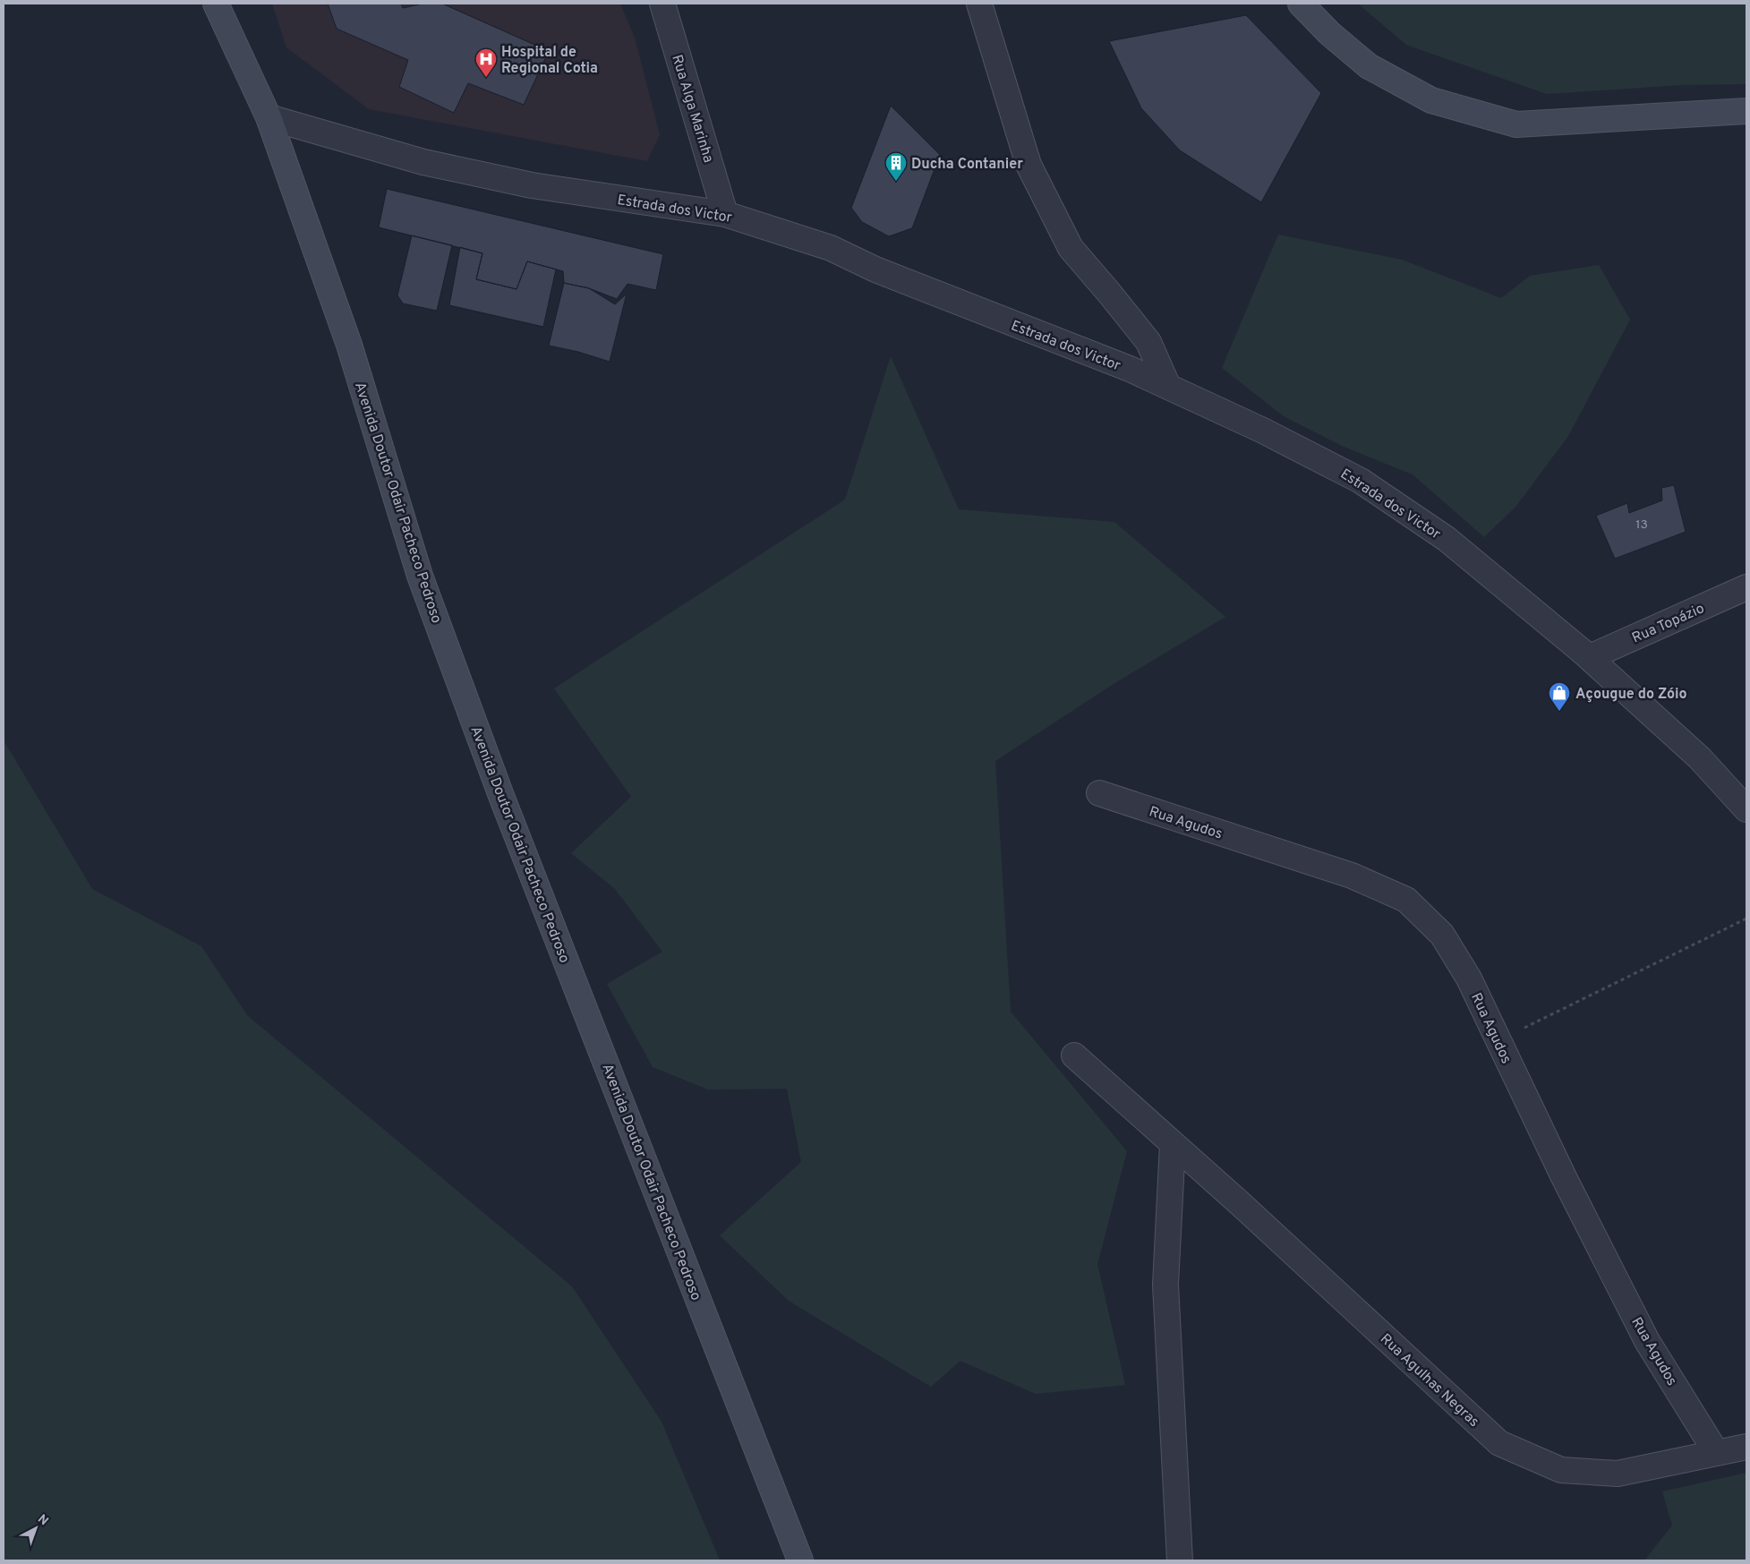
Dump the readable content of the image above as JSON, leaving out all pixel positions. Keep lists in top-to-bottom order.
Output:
{
  "streets": {
    "main road": ["Avenida Doutor Odair Pacheco Pedroso"],
    "street": [
      "Rua Alga Marinha",
      "Estrada dos Victor",
      "Rua Topázio",
      "Rua Agudos",
      "Rua Agulhas Negras"
    ]
  },
  "crossings": [
    ["Rua Alga Marinha", "Estrada dos Victor"],
    ["Estrada dos Victor", "Avenida Doutor Odair Pacheco Pedroso"],
    ["Estrada dos Victor", "Rua Topázio"],
    ["Rua Agudos", "Rua Agulhas Negras"]
  ],
  "places": {
    "hospital": ["Hospital de Regional Cotia"],
    "building": ["Ducha Contanier"],
    "shop": ["Açougue do Zóio"]
  },
  "house_numbers": ["13"],
  "north": "top right"
}
